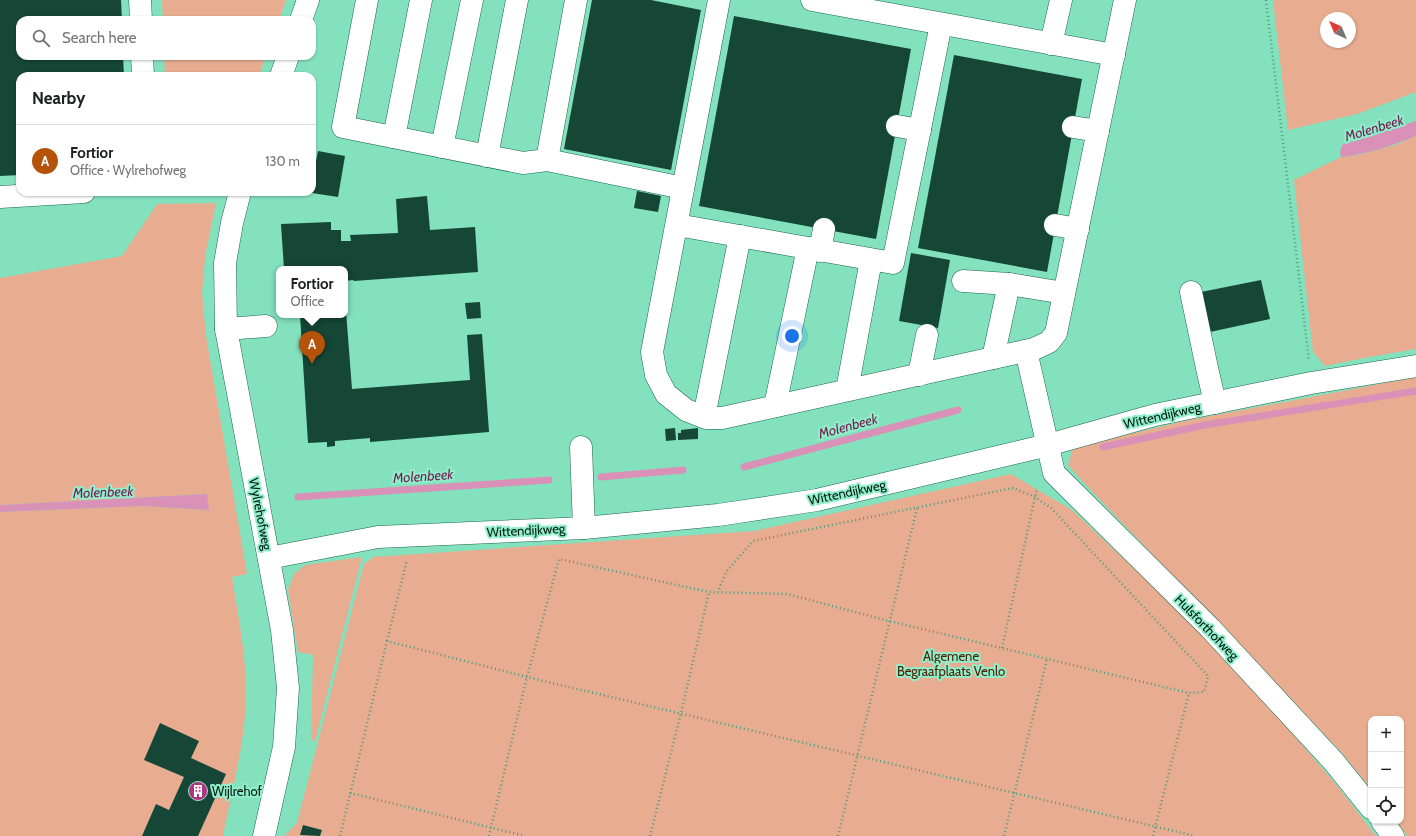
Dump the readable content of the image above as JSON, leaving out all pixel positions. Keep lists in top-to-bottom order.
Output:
{
  "streets": {
    "street": ["Wittendijkweg", "Wylrehofweg", "Hulsforthofweg"]
  },
  "crossings": [
    ["Wittendijkweg", "Wylrehofweg"]
  ],
  "water": ["Molenbeek"],
  "parks": ["Algemene Begraafplaats Venlo"],
  "places": {
    "building": ["Wijlrehof"]
  },
  "north": "top left",
  "page": {
    "search": "Search here",
    "heading": "Nearby",
    "list": [
      {
        "mark": "A",
        "name": "Fortior",
        "note": "Office · Wylrehofweg",
        "value": "130 m"
      }
    ],
    "popup": ["Fortior", "Office"],
    "pins": "A",
    "map_buttons": ["+", "−"]
  }
}
